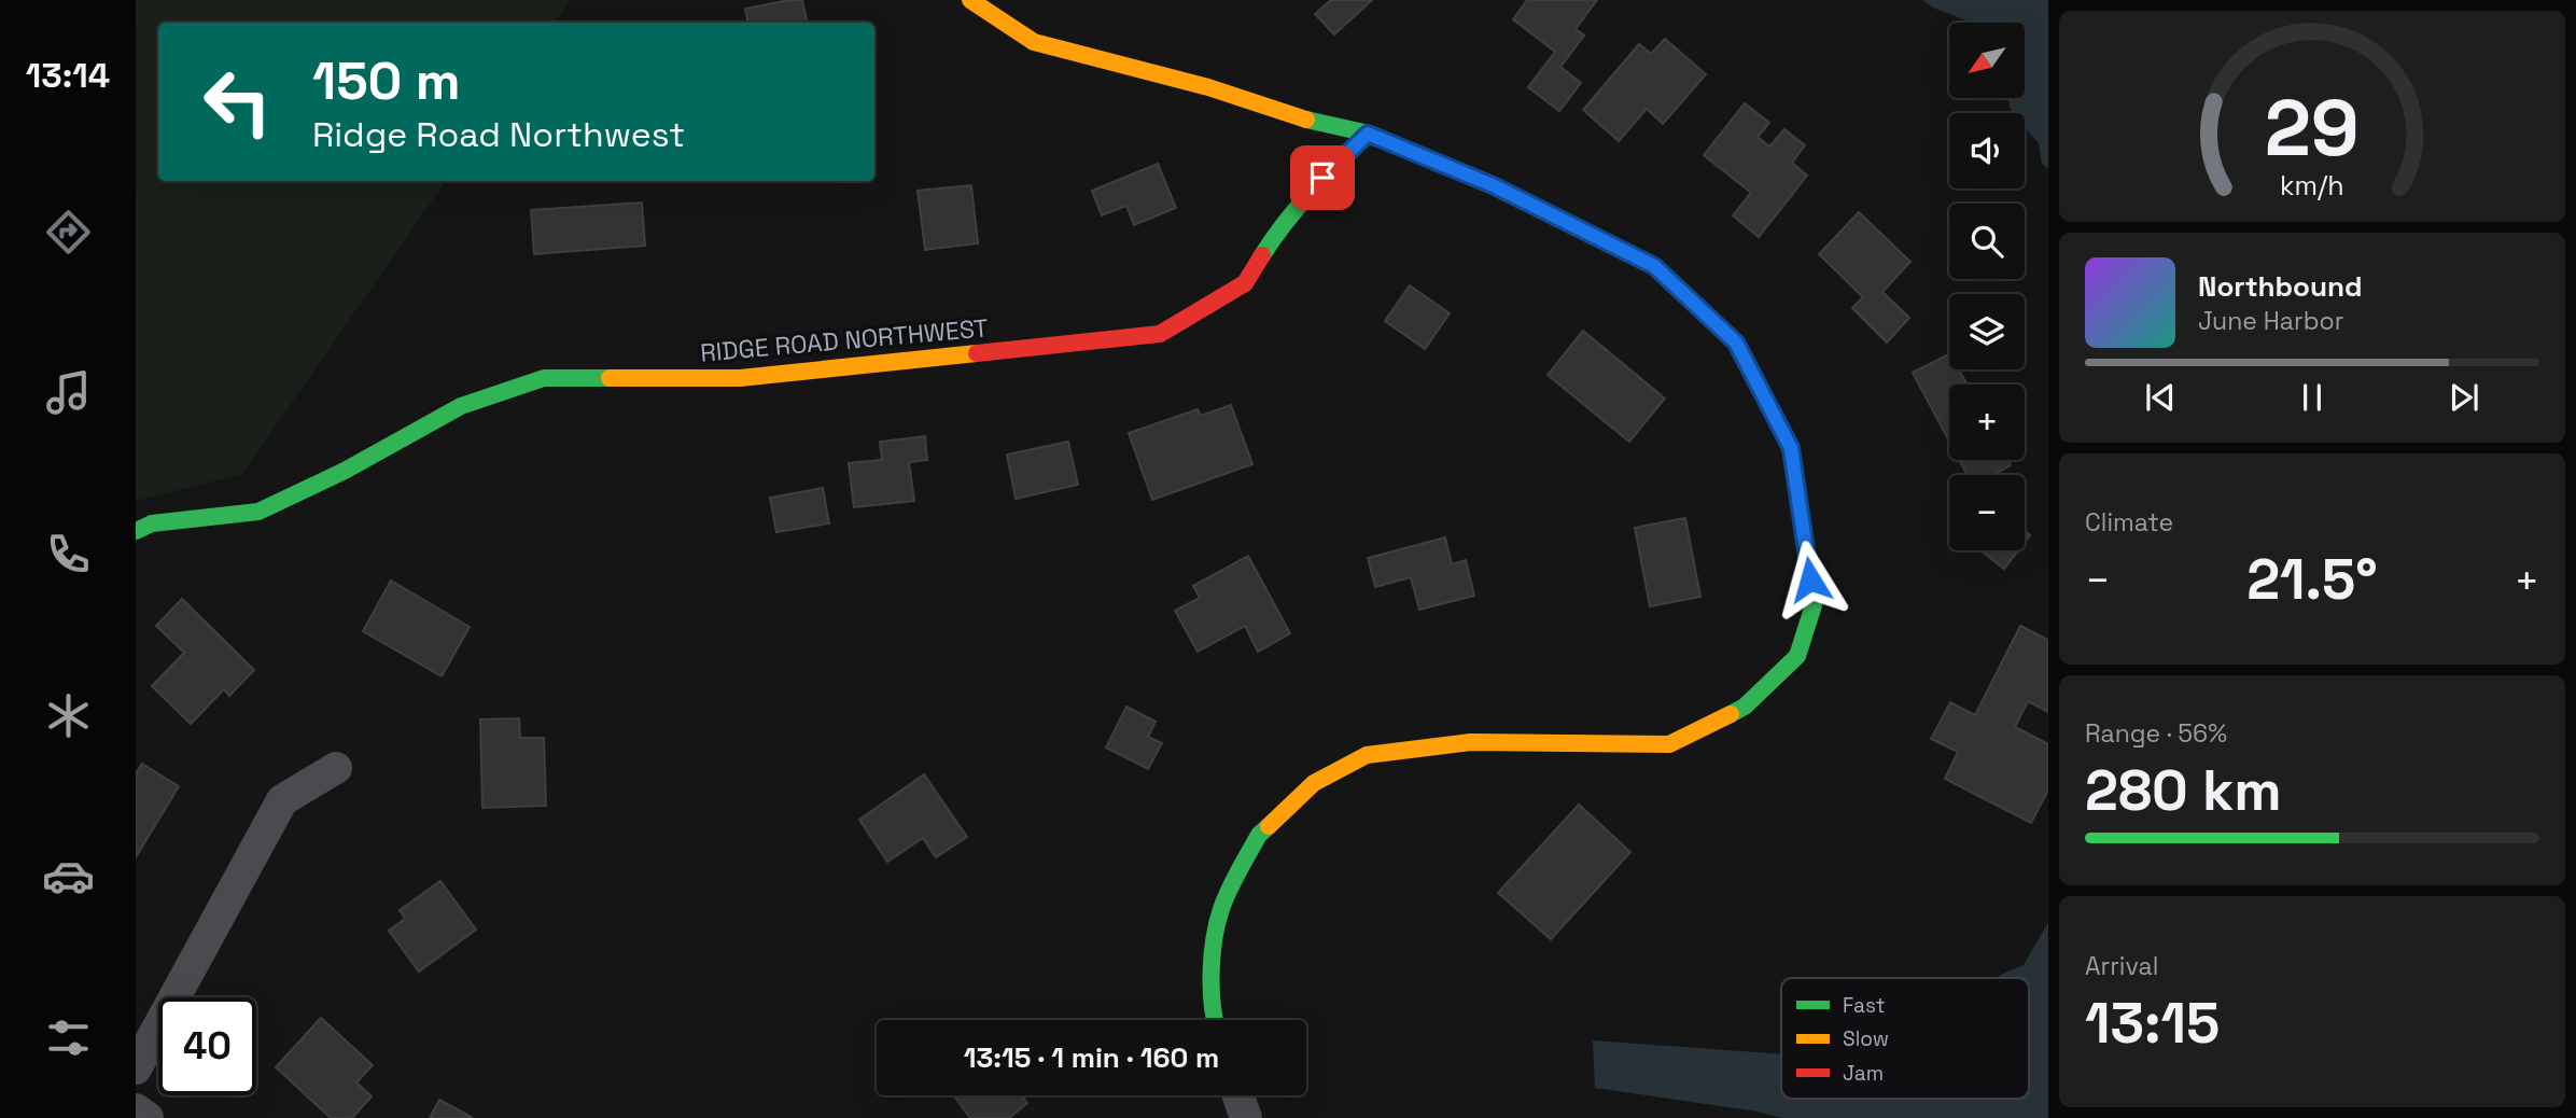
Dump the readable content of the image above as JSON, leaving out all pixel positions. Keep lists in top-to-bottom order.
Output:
{
  "streets": {
    "street": ["RIDGE ROAD NORTHWEST"]
  },
  "legend": ["Fast", "Slow", "Jam"],
  "north": "bottom left",
  "page": {
    "tabs": "13:14",
    "map_buttons": ["+", "−"],
    "turn": ["150 m", "Ridge Road Northwest"],
    "song": ["Northbound", "June Harbor"],
    "tile": [
      "Climate",
      ["Range · 56%", "280 km"],
      ["Arrival", "13:15"]
    ],
    "heat": ["−", "21.5°", "+"],
    "limit": "40",
    "trip": "13:15 · 1 min · 160 m",
    "gauge": ["29", "km/h"]
  }
}
